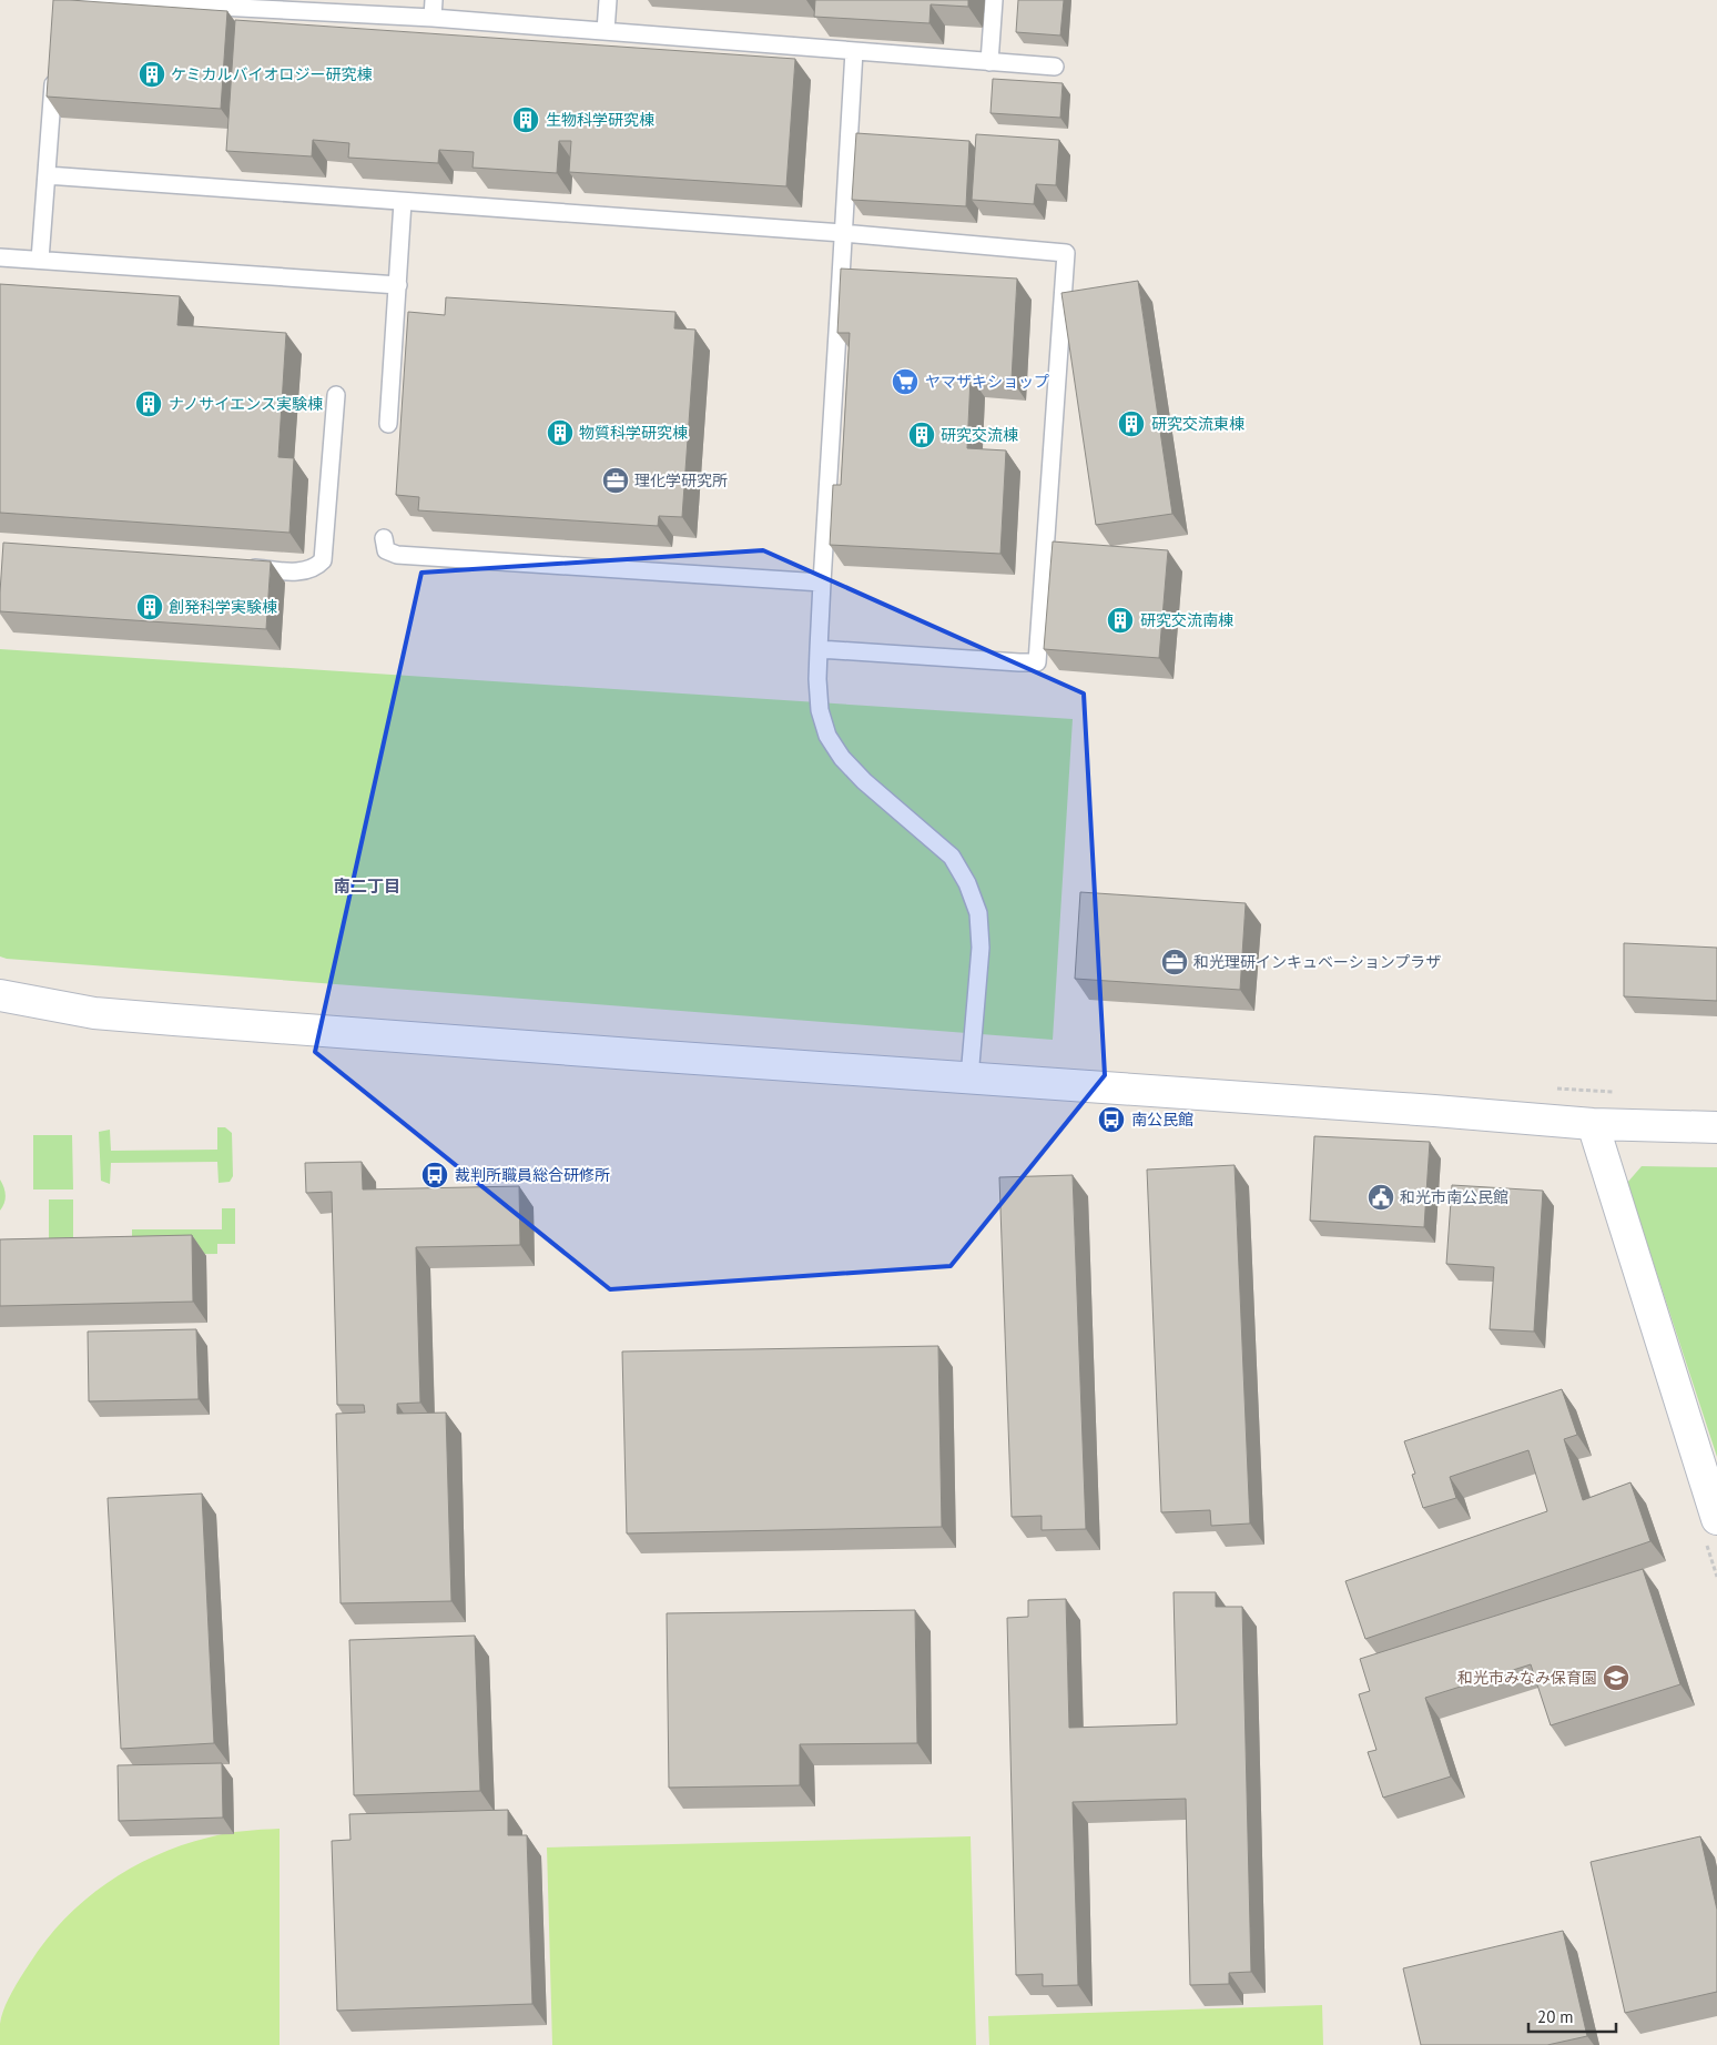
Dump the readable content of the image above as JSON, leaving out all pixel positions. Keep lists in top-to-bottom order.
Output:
{
  "districts": ["南二丁目"],
  "places": {
    "building": [
      "ケミカルバイオロジー研究棟",
      "生物科学研究棟",
      "ナノサイエンス実験棟",
      "研究交流東棟",
      "物質科学研究棟",
      "研究交流棟",
      "創発科学実験棟",
      "研究交流南棟"
    ],
    "supermarket": ["ヤマザキショップ"],
    "office": ["理化学研究所", "和光理研インキュベーションプラザ"],
    "bus stop": ["南公民館", "裁判所職員総合研修所"],
    "public building": ["和光市南公民館"],
    "school or university": ["和光市みなみ保育園"]
  },
  "scale_bar": "20 m"
}
